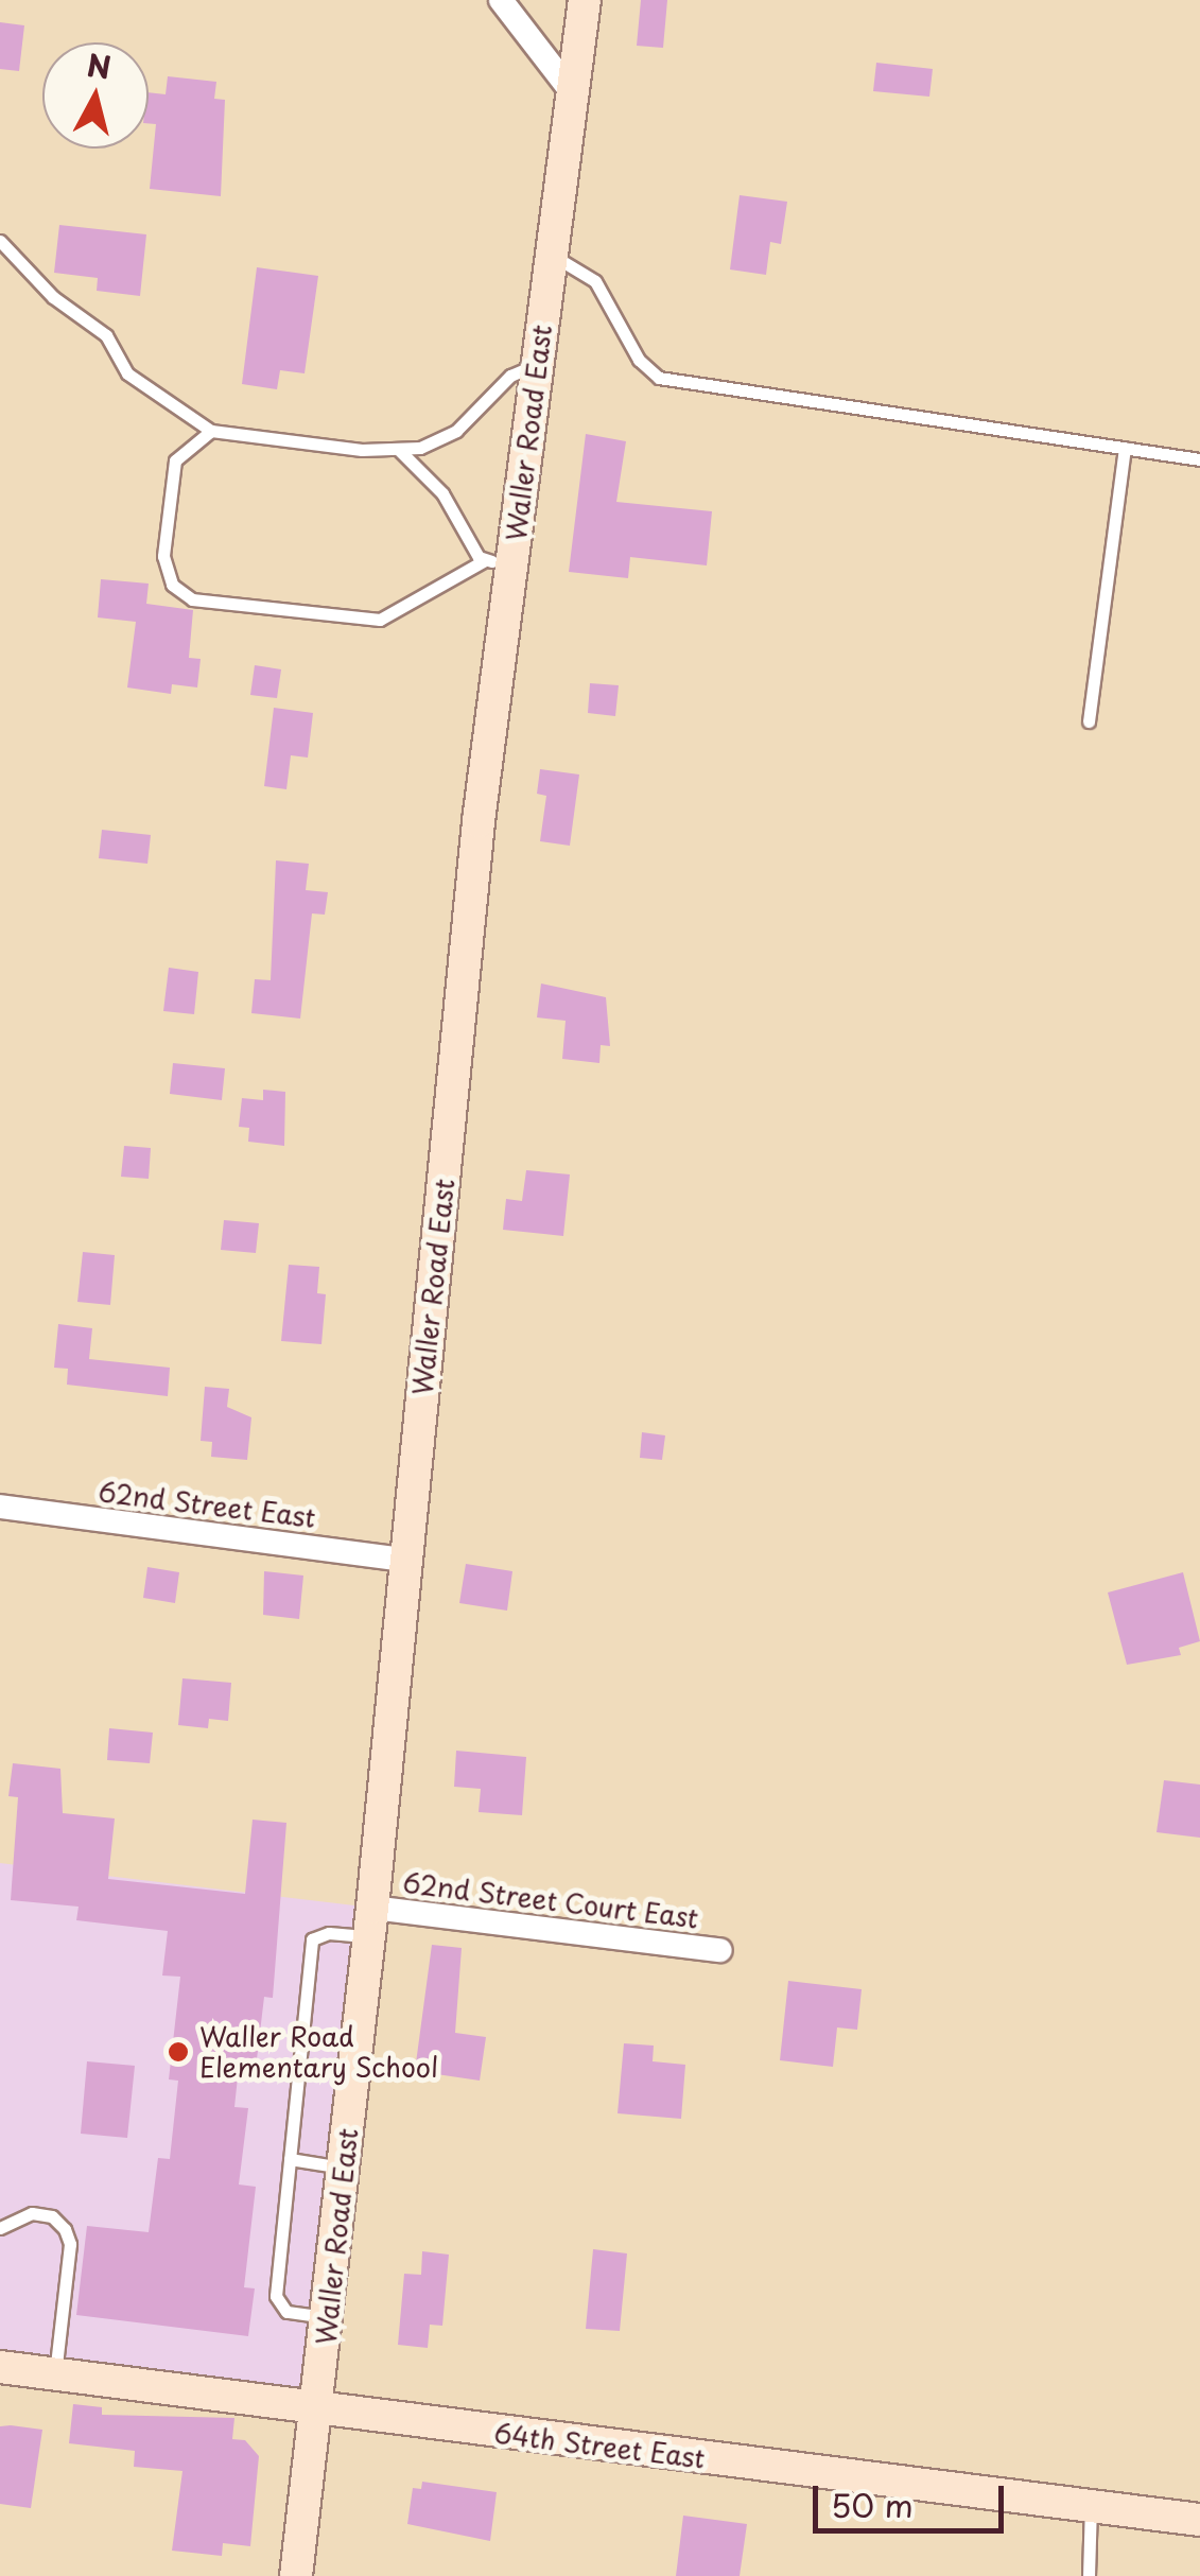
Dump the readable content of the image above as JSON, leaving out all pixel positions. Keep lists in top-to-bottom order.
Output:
{
  "streets": {
    "street": [
      "Waller Road East",
      "62nd Street East",
      "62nd Street Court East",
      "64th Street East"
    ]
  },
  "crossings": [
    ["Waller Road East", "62nd Street East"],
    ["Waller Road East", "62nd Street Court East"],
    ["Waller Road East", "64th Street East"]
  ],
  "places": ["Waller Road Elementary School"],
  "scale_bar": "50 m",
  "north": "top"
}
